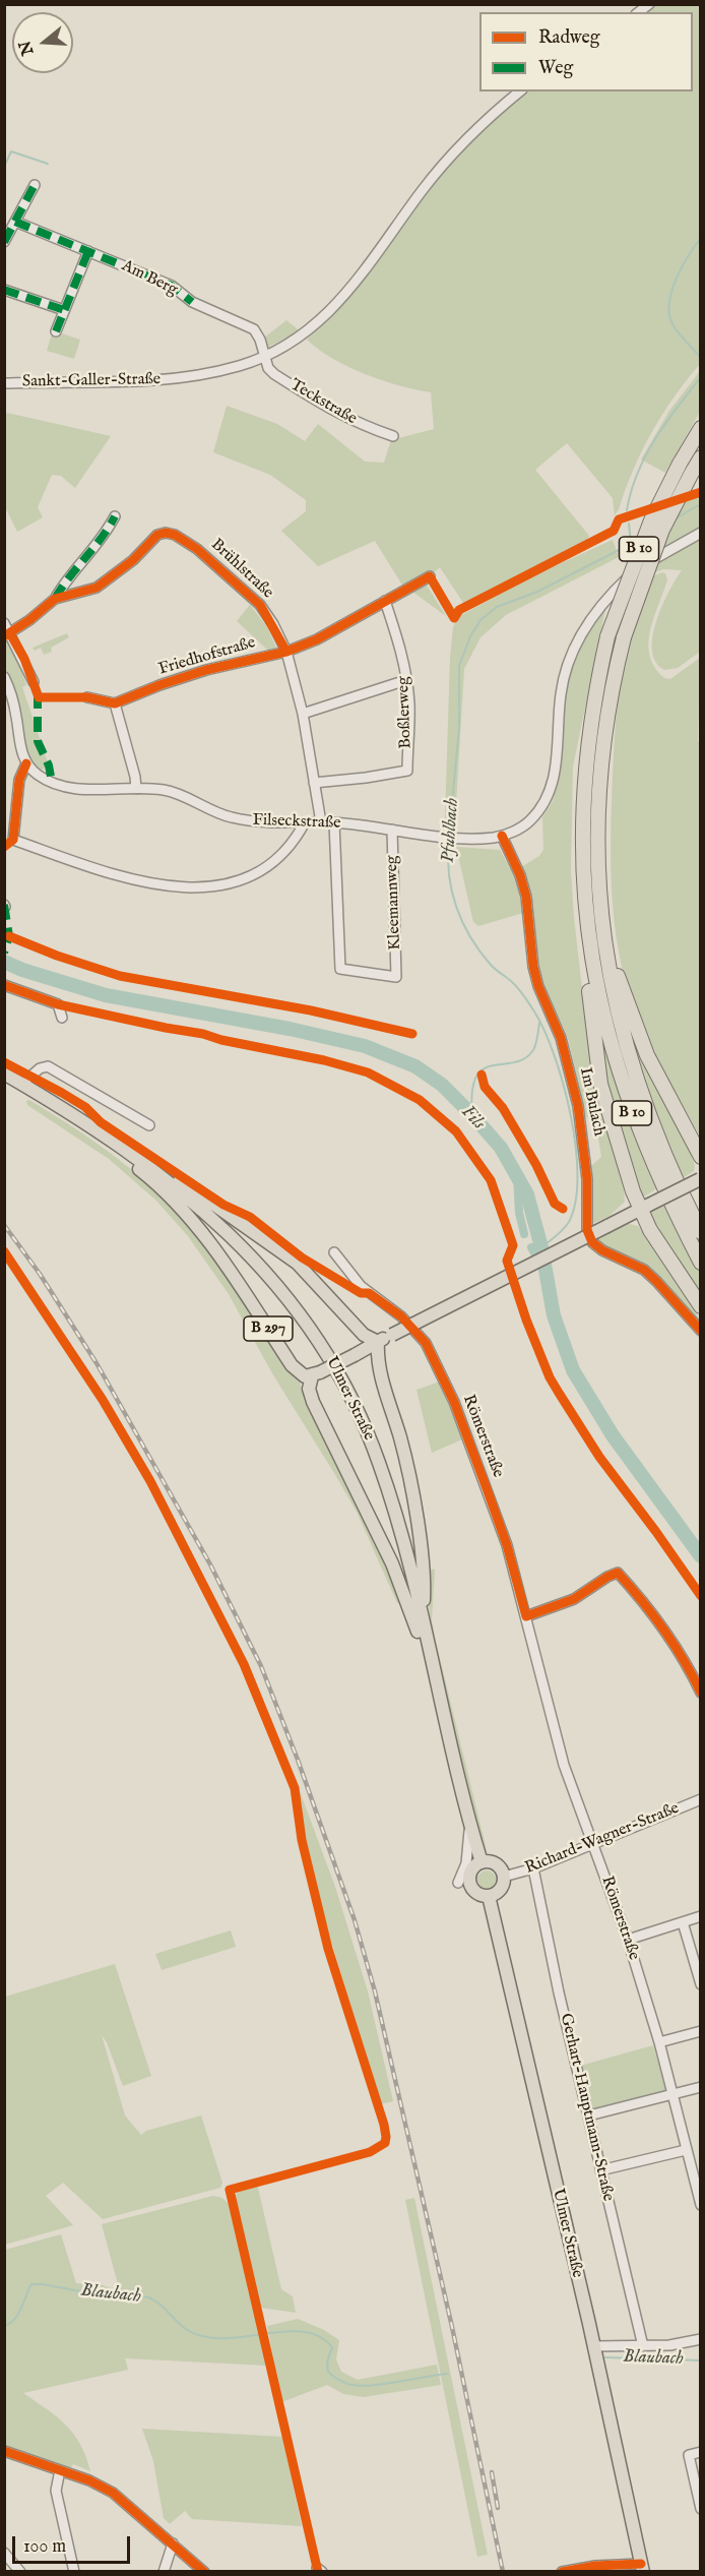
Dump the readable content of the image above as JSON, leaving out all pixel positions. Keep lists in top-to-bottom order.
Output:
{
  "streets": {
    "highway": ["B 10"],
    "main road": ["B 297", "Ulmer Straße"],
    "street": [
      "Am Berg",
      "Sankt-Galler-Straße",
      "Teckstraße",
      "Brühlstraße",
      "Friedhofstraße",
      "Boßlerweg",
      "Filseckstraße",
      "Kleemannweg",
      "Im Bulach",
      "Römerstraße",
      "Richard-Wagner-Straße",
      "Gerhart-Hauptmann-Straße"
    ]
  },
  "crossings": [
    ["Am Berg", "Sankt-Galler-Straße"],
    ["Am Berg", "Teckstraße"],
    ["Sankt-Galler-Straße", "Teckstraße"],
    ["Brühlstraße", "Friedhofstraße"],
    ["Brühlstraße", "Boßlerweg"],
    ["Brühlstraße", "Filseckstraße"],
    ["Friedhofstraße", "Boßlerweg"],
    ["Filseckstraße", "Kleemannweg"],
    ["Filseckstraße", "Im Bulach"],
    ["B 297", "Ulmer Straße"],
    ["Ulmer Straße", "Richard-Wagner-Straße"],
    ["Römerstraße", "Richard-Wagner-Straße"],
    ["Richard-Wagner-Straße", "Gerhart-Hauptmann-Straße"]
  ],
  "water": ["Pfuhlbach", "Fils", "Blaubach"],
  "legend": ["Radweg", "Weg"],
  "scale_bar": "100 m",
  "north": "left"
}
